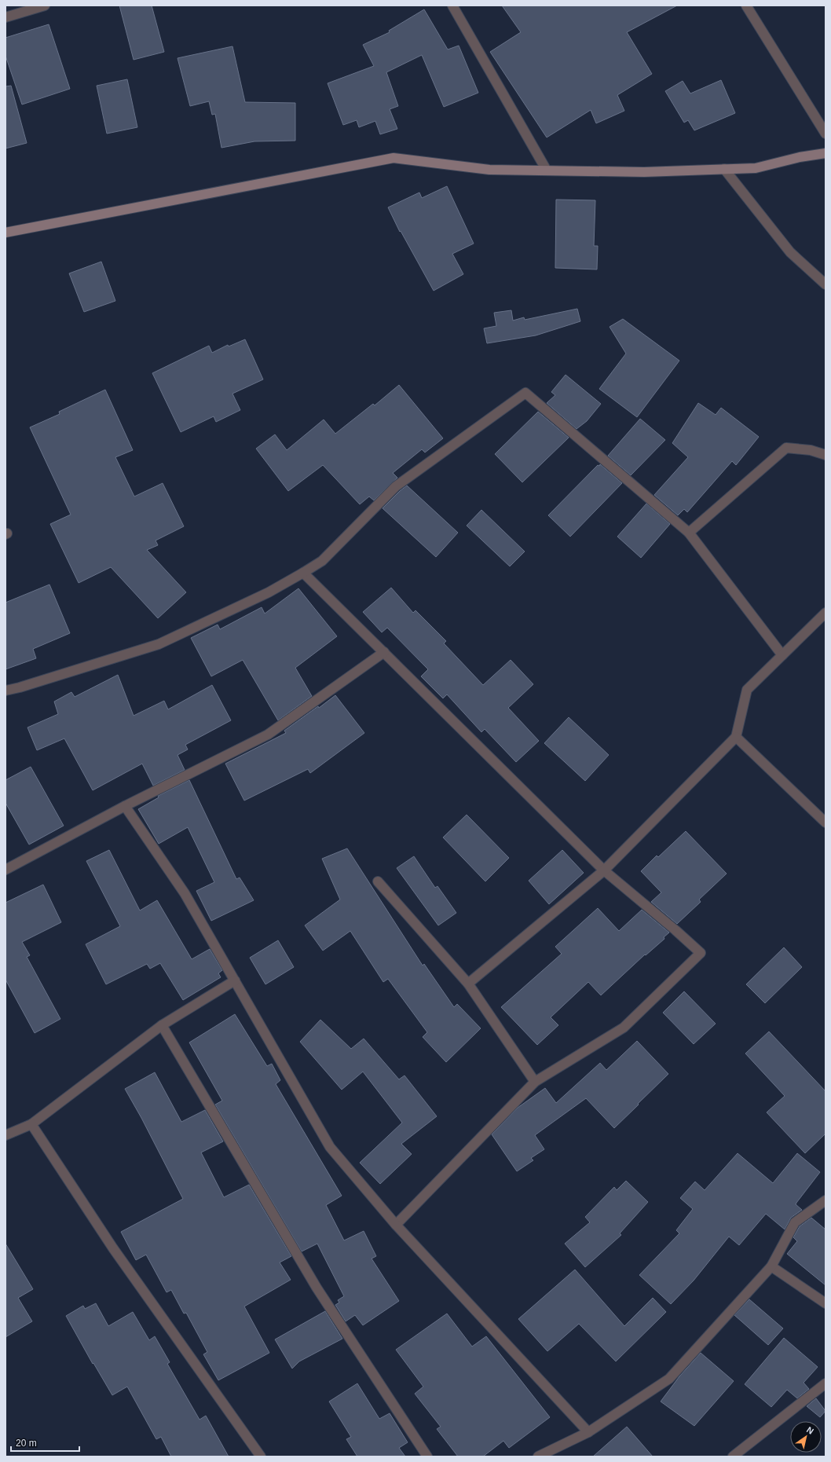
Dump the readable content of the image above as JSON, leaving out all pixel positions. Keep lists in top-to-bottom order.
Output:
{
  "scale_bar": "20 m",
  "north": "top right"
}
